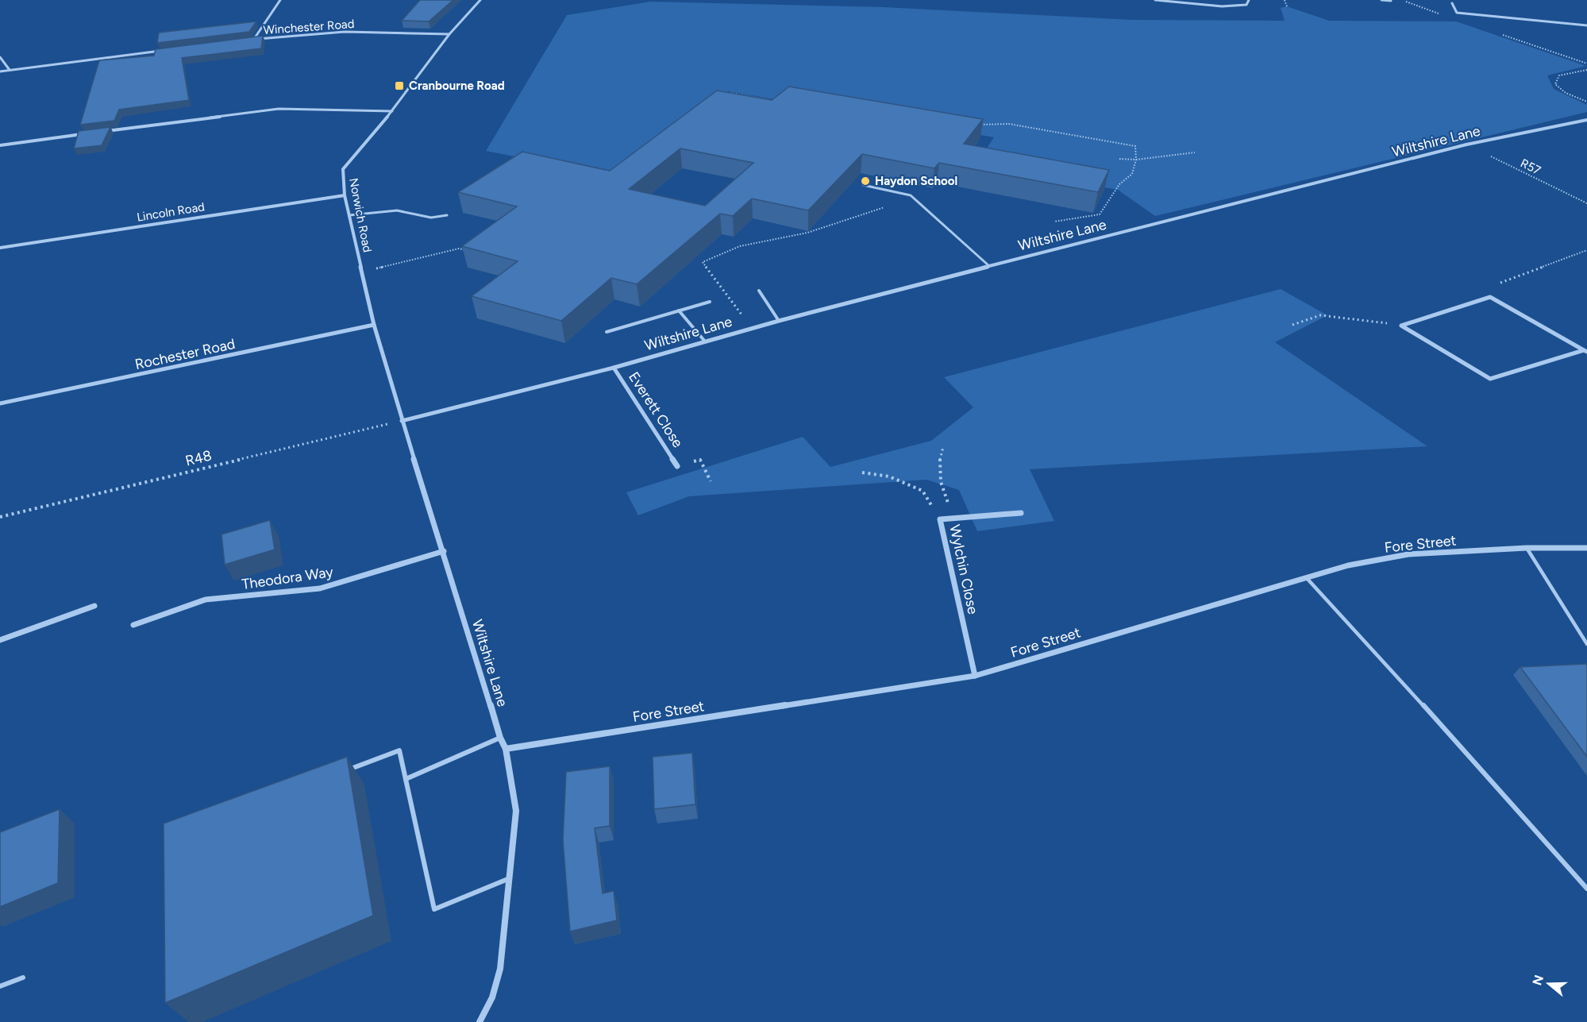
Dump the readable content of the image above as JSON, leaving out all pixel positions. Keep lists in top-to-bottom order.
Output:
{
  "streets": {
    "street": [
      "Winchester Road",
      "Wiltshire Lane",
      "Lincoln Road",
      "Norwich Road",
      "Rochester Road",
      "Everett Close",
      "Fore Street",
      "Wylchin Close",
      "Theodora Way"
    ],
    "path": ["R57", "R48"]
  },
  "crossings": [
    ["Winchester Road", "Norwich Road"],
    ["Wiltshire Lane", "R57"],
    ["Wiltshire Lane", "Norwich Road"],
    ["Wiltshire Lane", "Everett Close"],
    ["Wiltshire Lane", "R48"],
    ["Wiltshire Lane", "Fore Street"],
    ["Wiltshire Lane", "Theodora Way"],
    ["Lincoln Road", "Norwich Road"],
    ["Norwich Road", "Rochester Road"],
    ["Norwich Road", "R48"],
    ["Fore Street", "Wylchin Close"]
  ],
  "places": {
    "transit": ["Cranbourne Road"],
    "other": ["Haydon School"]
  },
  "north": "left"
}
